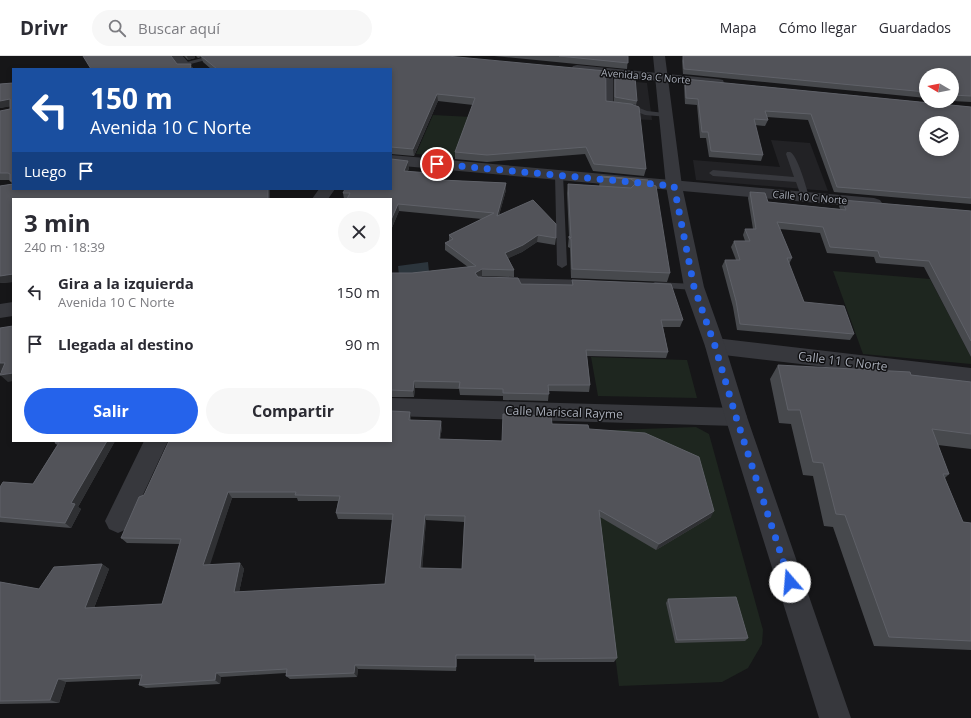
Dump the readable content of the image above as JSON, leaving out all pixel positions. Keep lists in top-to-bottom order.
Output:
{
  "streets": {
    "street": [
      "Avenida 9a C Norte",
      "Calle 10 C Norte",
      "Calle 11 C Norte",
      "Calle Mariscal Rayme"
    ]
  },
  "north": "left",
  "page": {
    "header": "Drivr",
    "search": "Buscar aquí",
    "nav": ["Mapa", "Cómo llegar", "Guardados"],
    "turn": ["150 m", "Avenida 10 C Norte"],
    "then": "Luego",
    "heading": ["3 min", "240 m · 18:39"],
    "list": [
      {
        "name": "Gira a la izquierda",
        "note": "Avenida 10 C Norte",
        "value": "150 m"
      },
      {
        "name": "Llegada al destino",
        "value": "90 m"
      }
    ],
    "buttons": ["Salir", "Compartir"]
  }
}
